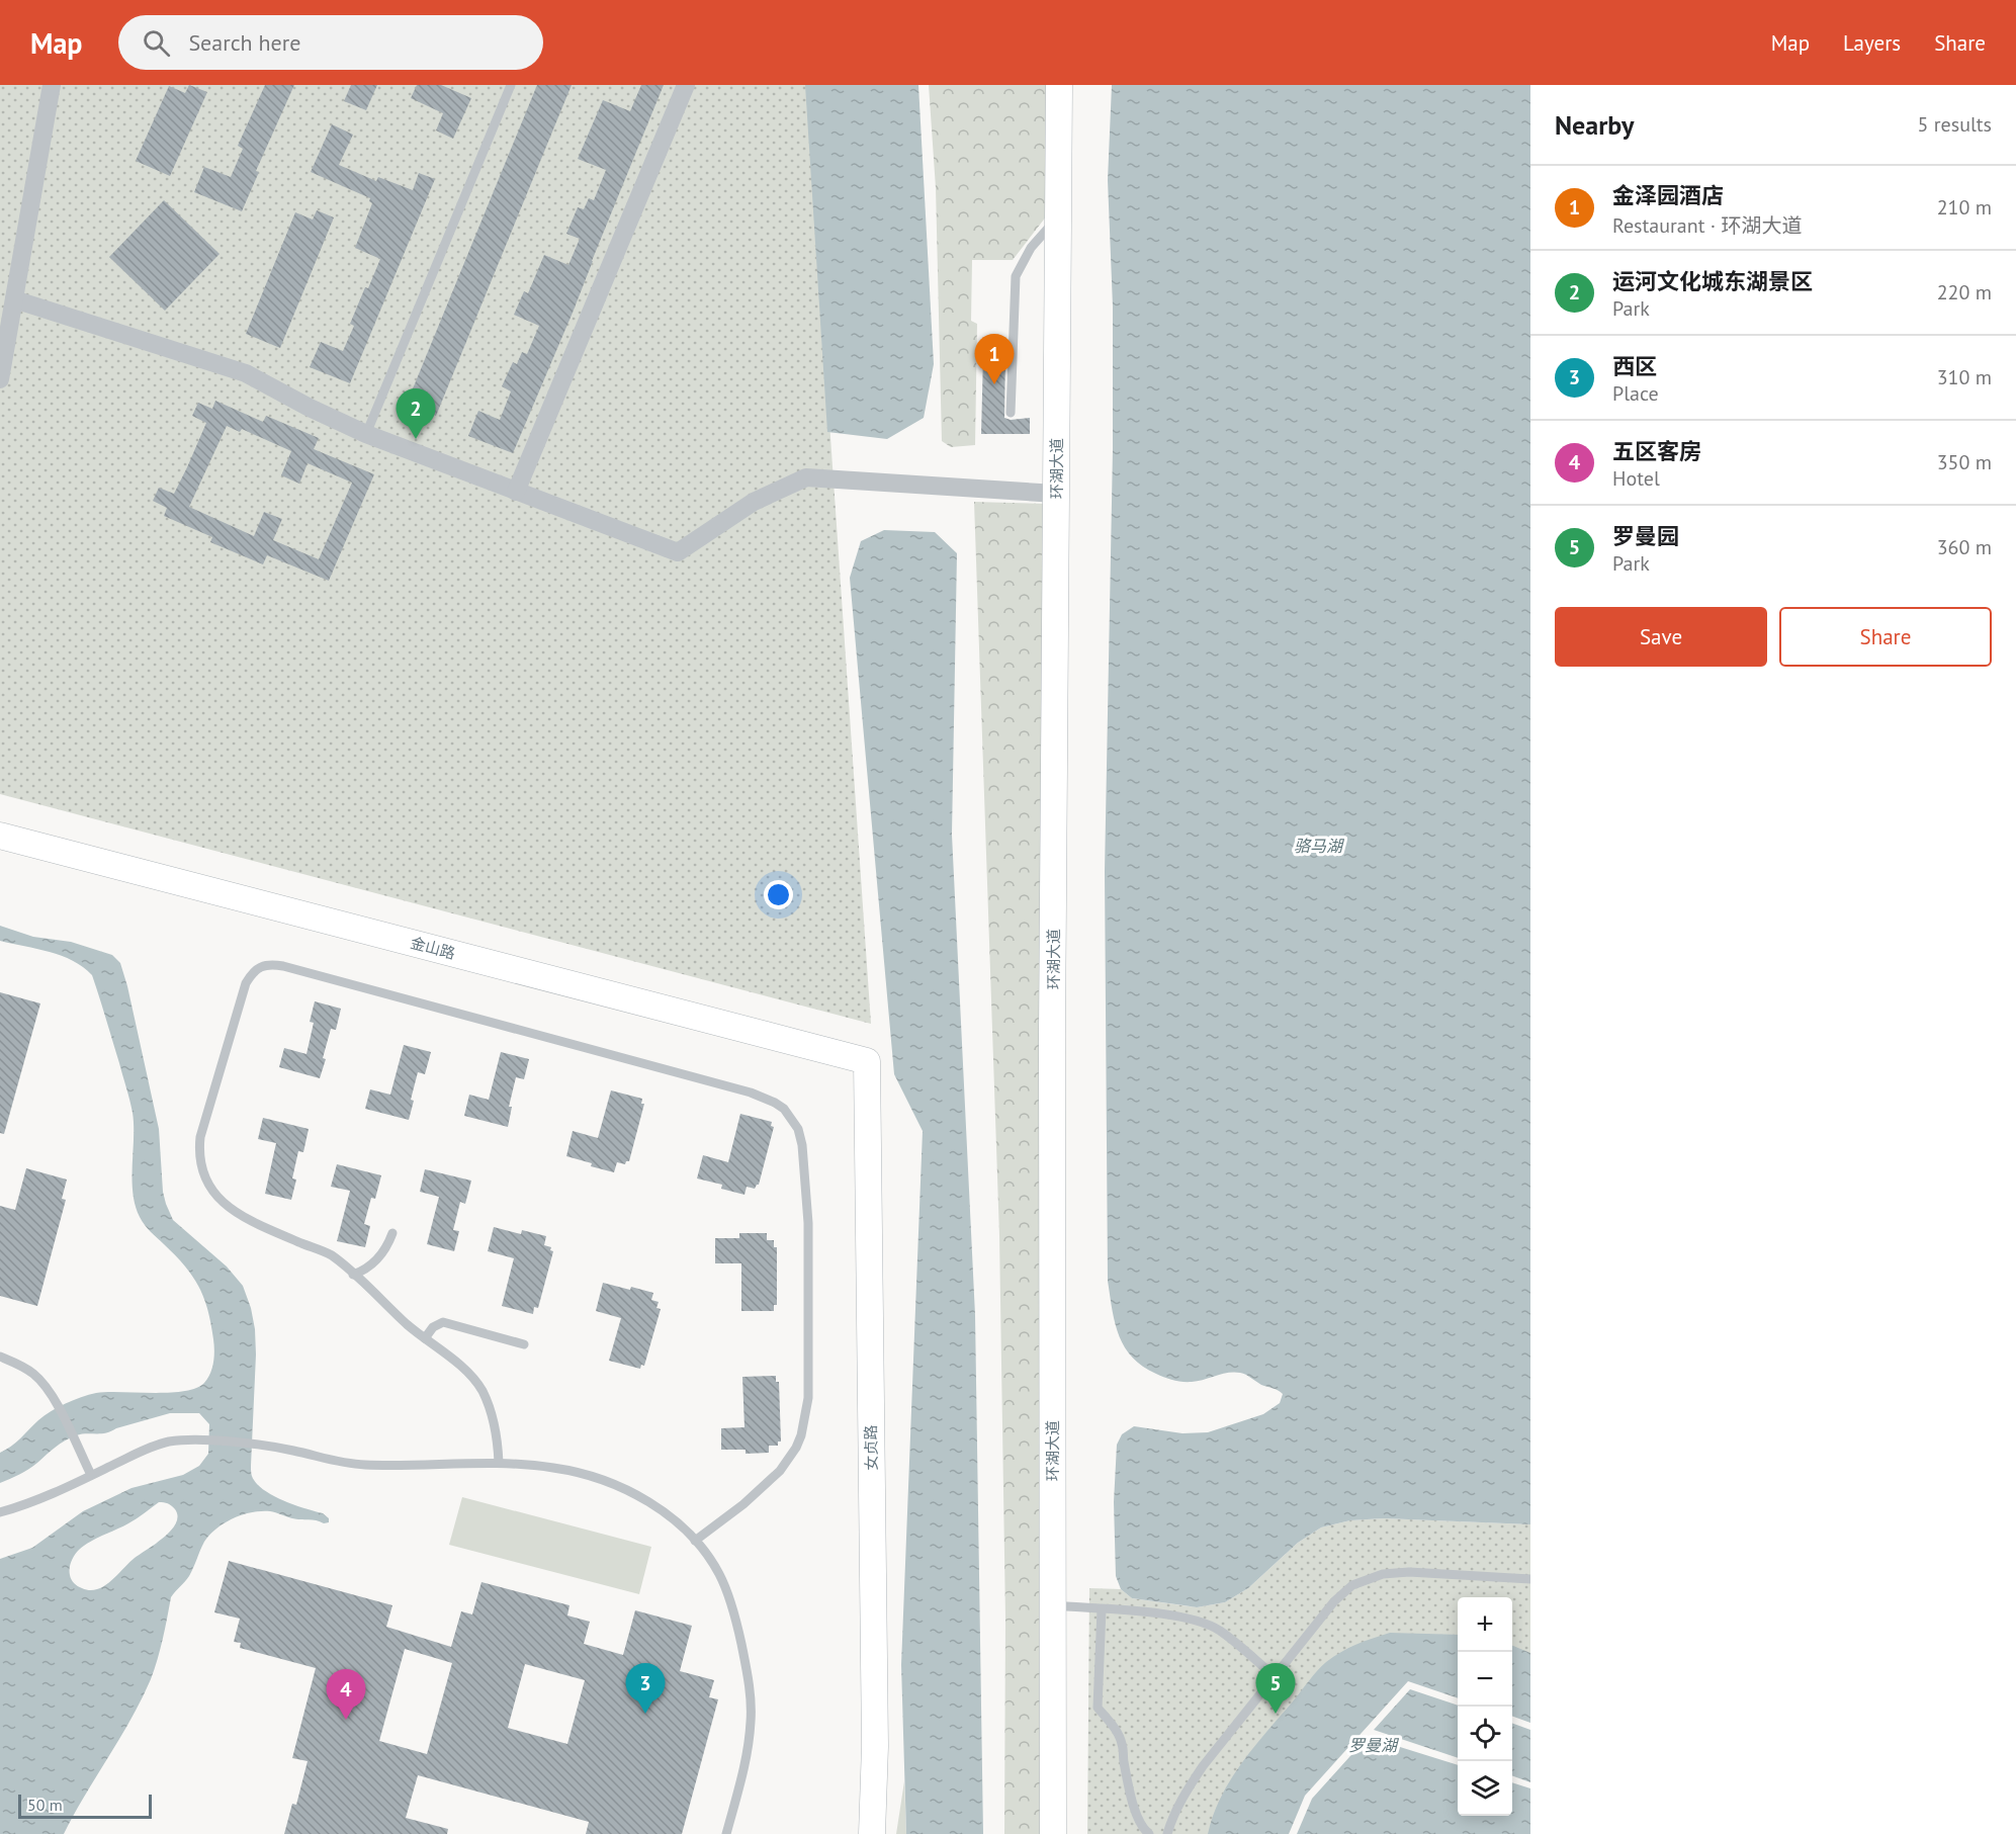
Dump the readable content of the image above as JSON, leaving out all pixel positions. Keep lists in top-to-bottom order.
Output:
{
  "streets": {
    "main road": ["环湖大道", "金山路", "女贞路"]
  },
  "crossings": [
    ["金山路", "女贞路"]
  ],
  "water": ["骆马湖", "罗曼湖"],
  "scale_bar": "50 m",
  "page": {
    "header": "Map",
    "search": "Search here",
    "nav": ["Map", "Layers", "Share"],
    "heading": ["Nearby", "5 results"],
    "list": [
      {
        "mark": "1",
        "name": "金泽园酒店",
        "note": "Restaurant · 环湖大道",
        "value": "210 m"
      },
      {
        "mark": "2",
        "name": "运河文化城东湖景区",
        "note": "Park",
        "value": "220 m"
      },
      {
        "mark": "3",
        "name": "西区",
        "note": "Place",
        "value": "310 m"
      },
      {
        "mark": "4",
        "name": "五区客房",
        "note": "Hotel",
        "value": "350 m"
      },
      {
        "mark": "5",
        "name": "罗曼园",
        "note": "Park",
        "value": "360 m"
      }
    ],
    "pins": [
      "1",
      "2",
      "3",
      "5",
      "4"
    ],
    "buttons": ["Save", "Share"],
    "map_buttons": ["+", "−"],
    "scale": "50 m"
  }
}
